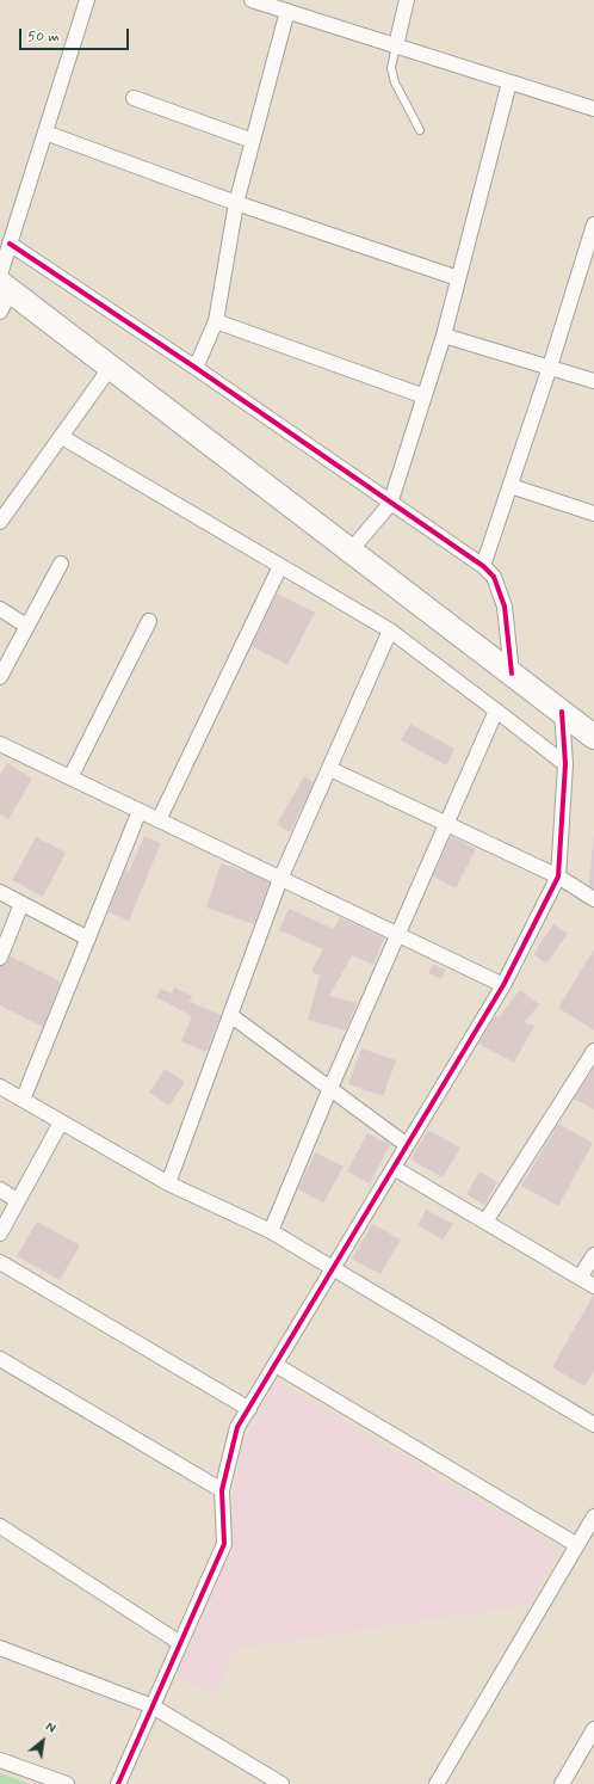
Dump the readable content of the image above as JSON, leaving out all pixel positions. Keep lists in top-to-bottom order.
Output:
{
  "scale_bar": "50 m",
  "north": "top right"
}
